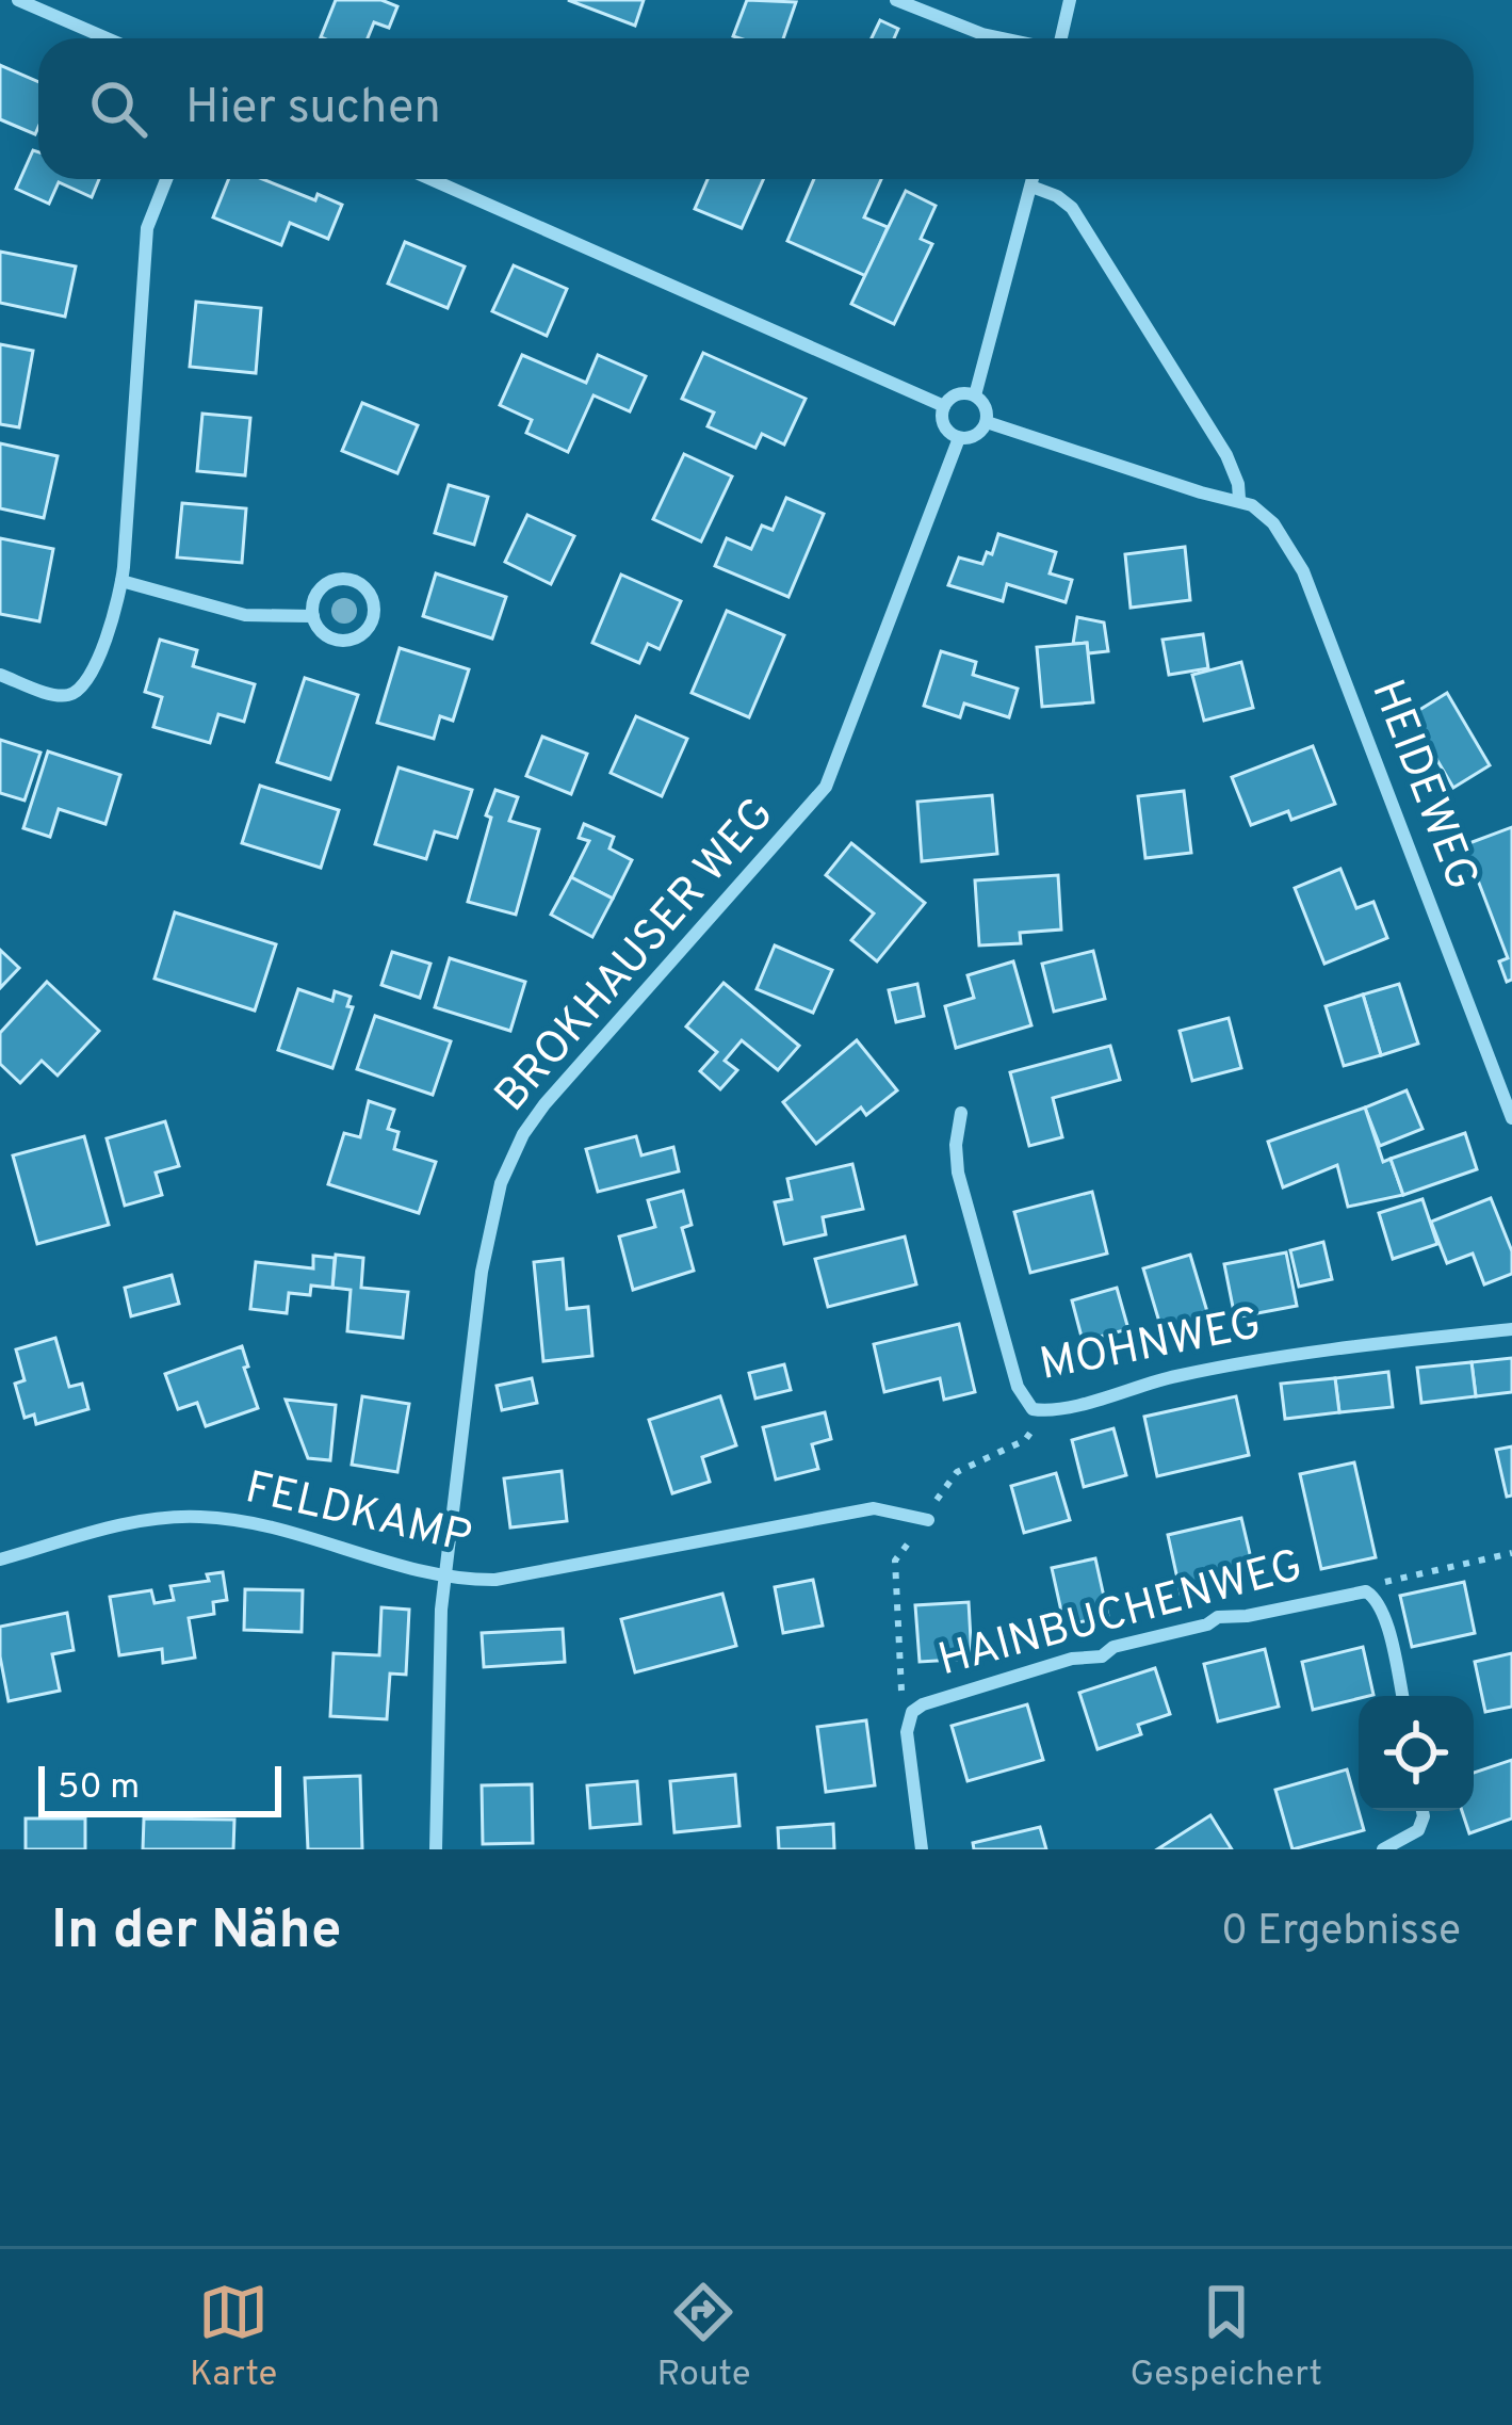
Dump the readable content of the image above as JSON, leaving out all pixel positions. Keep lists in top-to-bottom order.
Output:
{
  "streets": {
    "street": [
      "HEIDEWEG",
      "BROKHAUSER WEG",
      "MOHNWEG",
      "FELDKAMP",
      "HAINBUCHENWEG"
    ]
  },
  "crossings": [
    ["BROKHAUSER WEG", "FELDKAMP"]
  ],
  "scale_bar": "50 m",
  "page": {
    "search": "Hier suchen",
    "scale": "50 m",
    "heading": ["In der Nähe", "0 Ergebnisse"],
    "nav": ["Karte", "Route", "Gespeichert"]
  }
}
